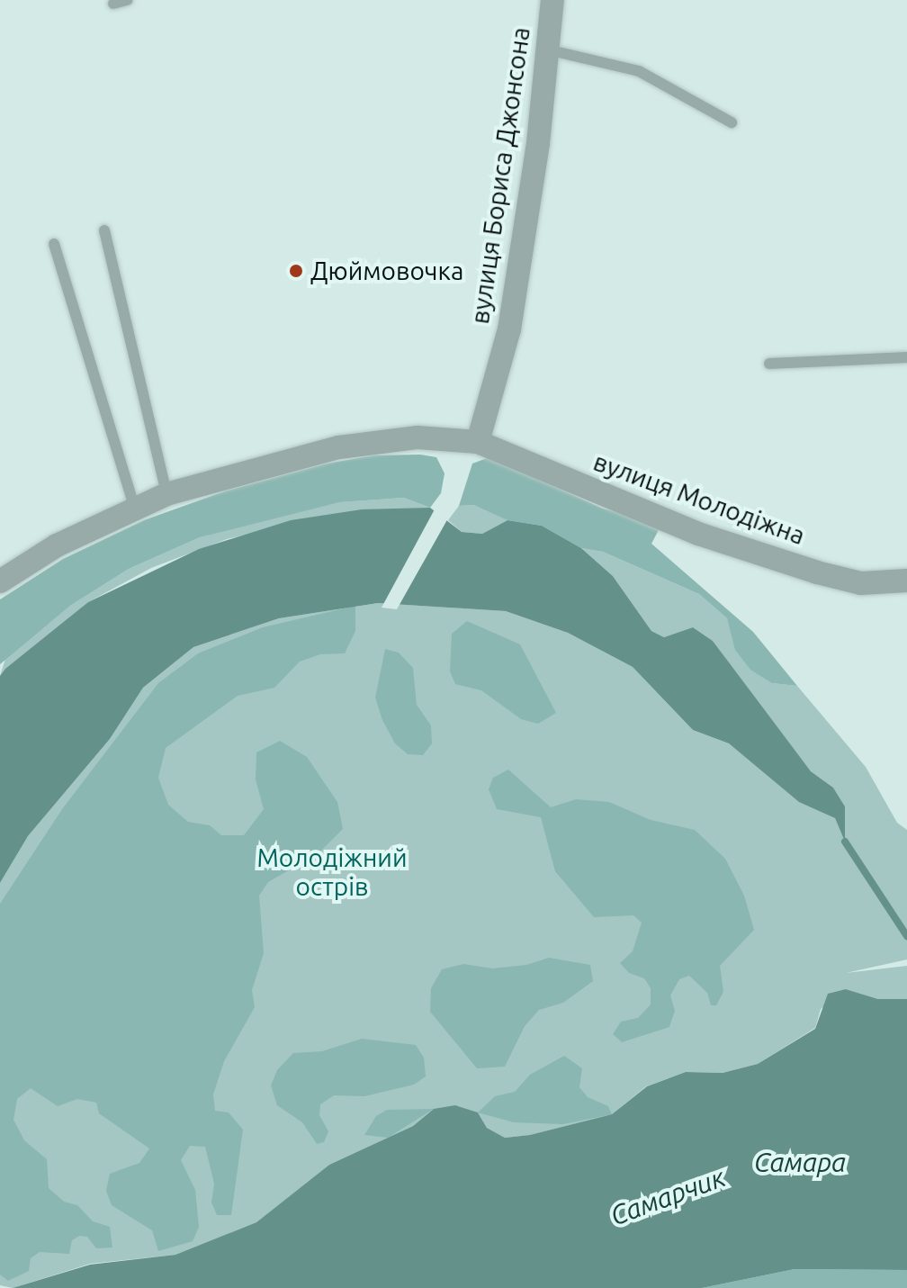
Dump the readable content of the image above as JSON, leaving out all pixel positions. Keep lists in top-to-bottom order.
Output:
{
  "streets": {
    "street": ["вулиця Бориса Джонсона", "вулиця Молодіжна"]
  },
  "crossings": [
    ["вулиця Бориса Джонсона", "вулиця Молодіжна"]
  ],
  "water": ["Самара", "Самарчик"],
  "parks": ["Молодіжний острів"],
  "places": ["Дюймовочка"]
}
